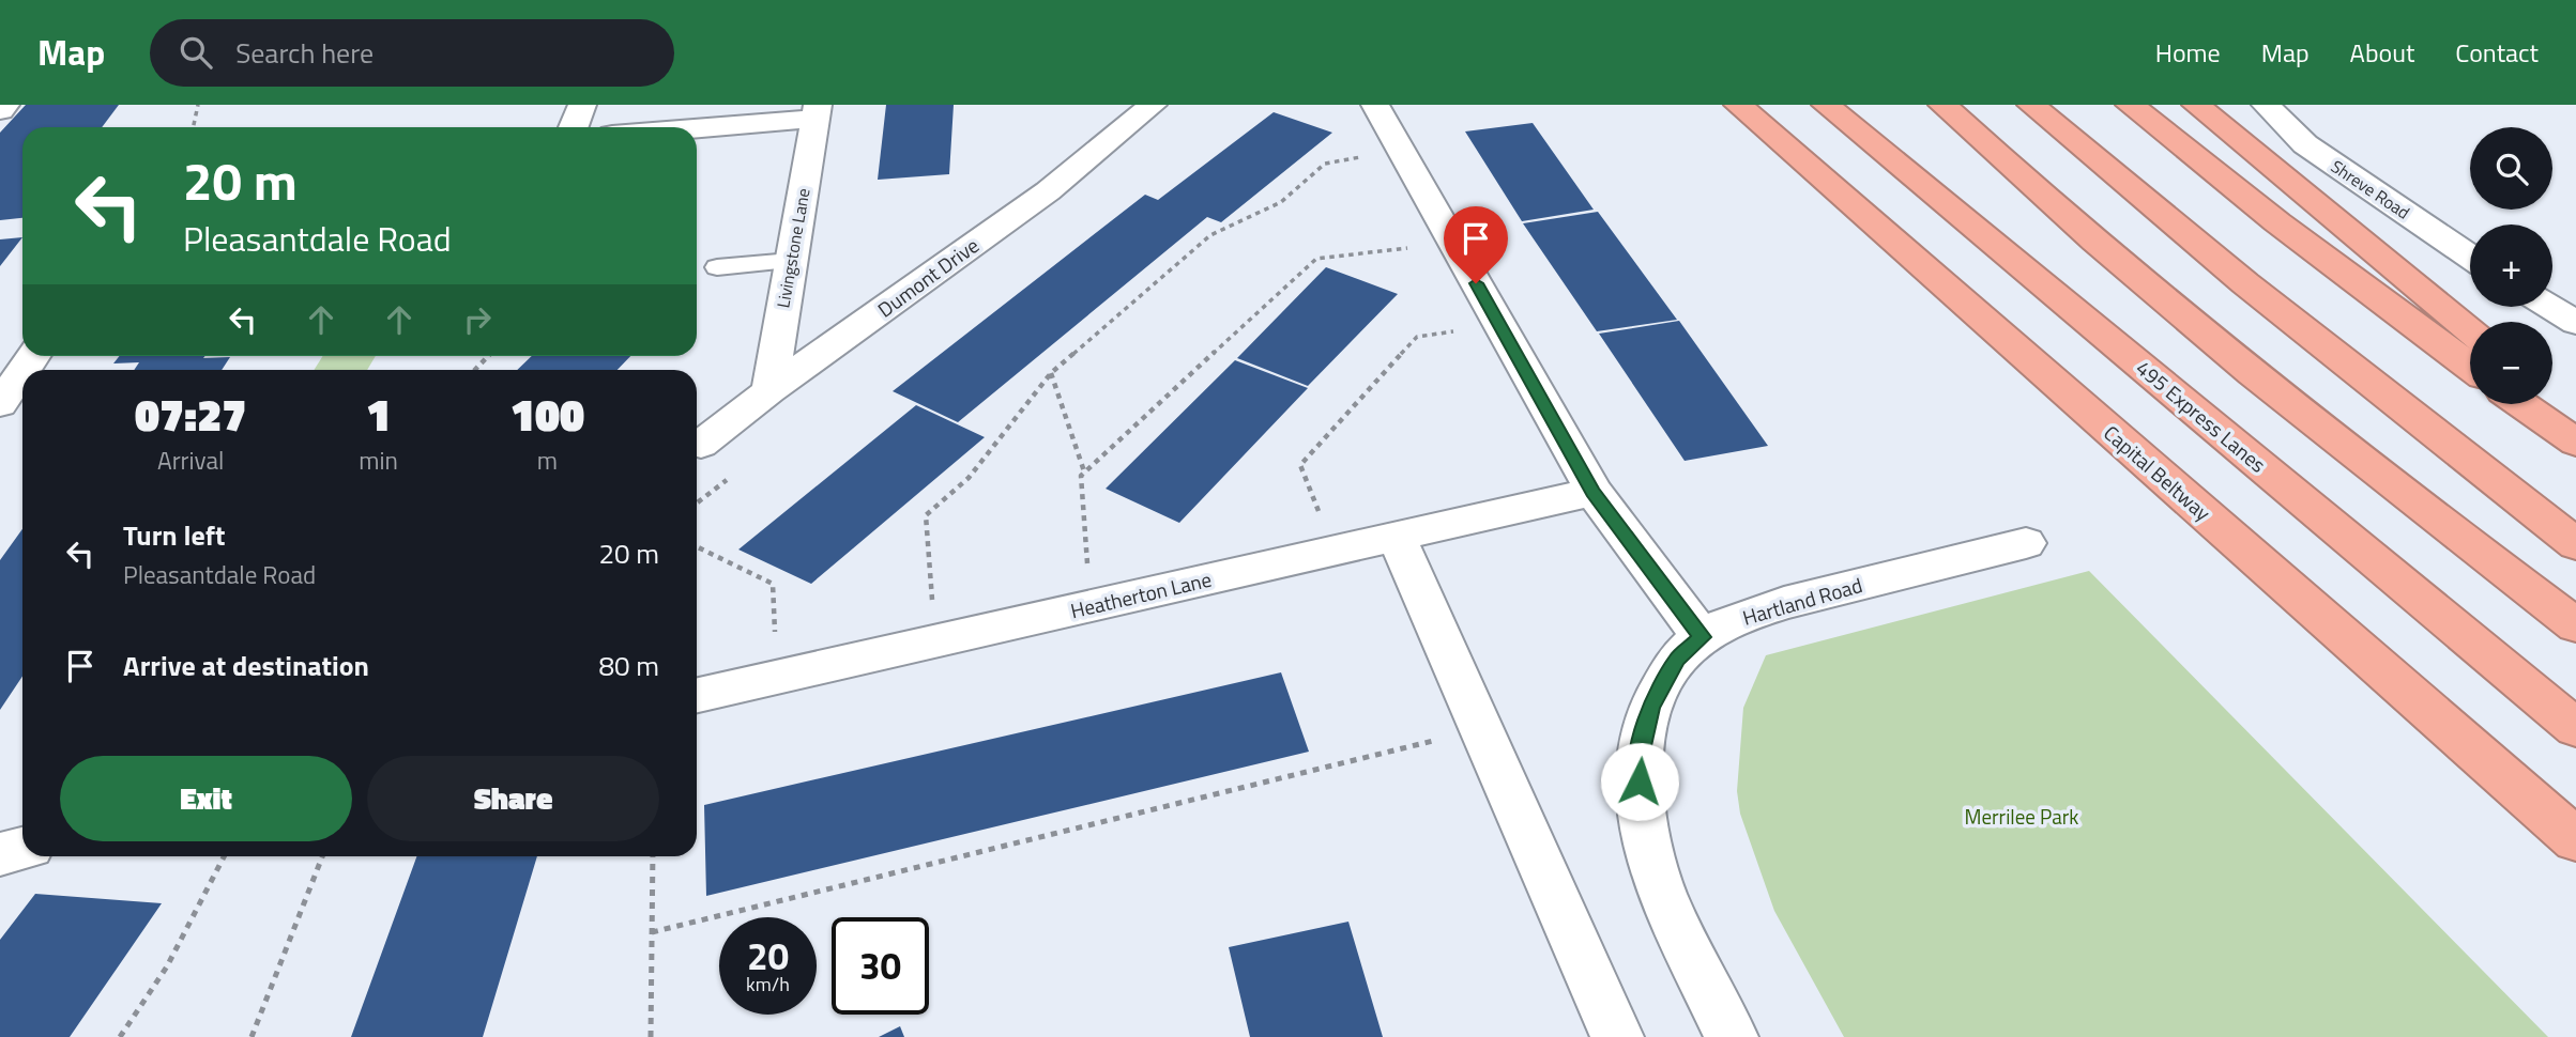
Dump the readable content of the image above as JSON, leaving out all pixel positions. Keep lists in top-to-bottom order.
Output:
{
  "streets": {
    "highway": ["495 Express Lanes", "Capital Beltway"],
    "street": [
      "Shreve Road",
      "Livingstone Lane",
      "Dumont Drive",
      "Heatherton Lane",
      "Hartland Road"
    ]
  },
  "crossings": [
    ["Livingstone Lane", "Dumont Drive"]
  ],
  "parks": ["Merrilee Park"],
  "page": {
    "header": "Map",
    "search": "Search here",
    "nav": [
      "Home",
      "Map",
      "About",
      "Contact"
    ],
    "map_buttons": ["+", "−"],
    "turn": ["20 m", "Pleasantdale Road"],
    "eta": [
      "07:27",
      "Arrival",
      "1",
      "min",
      "100",
      "m"
    ],
    "list": [
      {
        "name": "Turn left",
        "note": "Pleasantdale Road",
        "value": "20 m"
      },
      {
        "name": "Arrive at destination",
        "value": "80 m"
      }
    ],
    "buttons": ["Exit", "Share"],
    "speed": "20 km/h",
    "limit": "30"
  }
}
